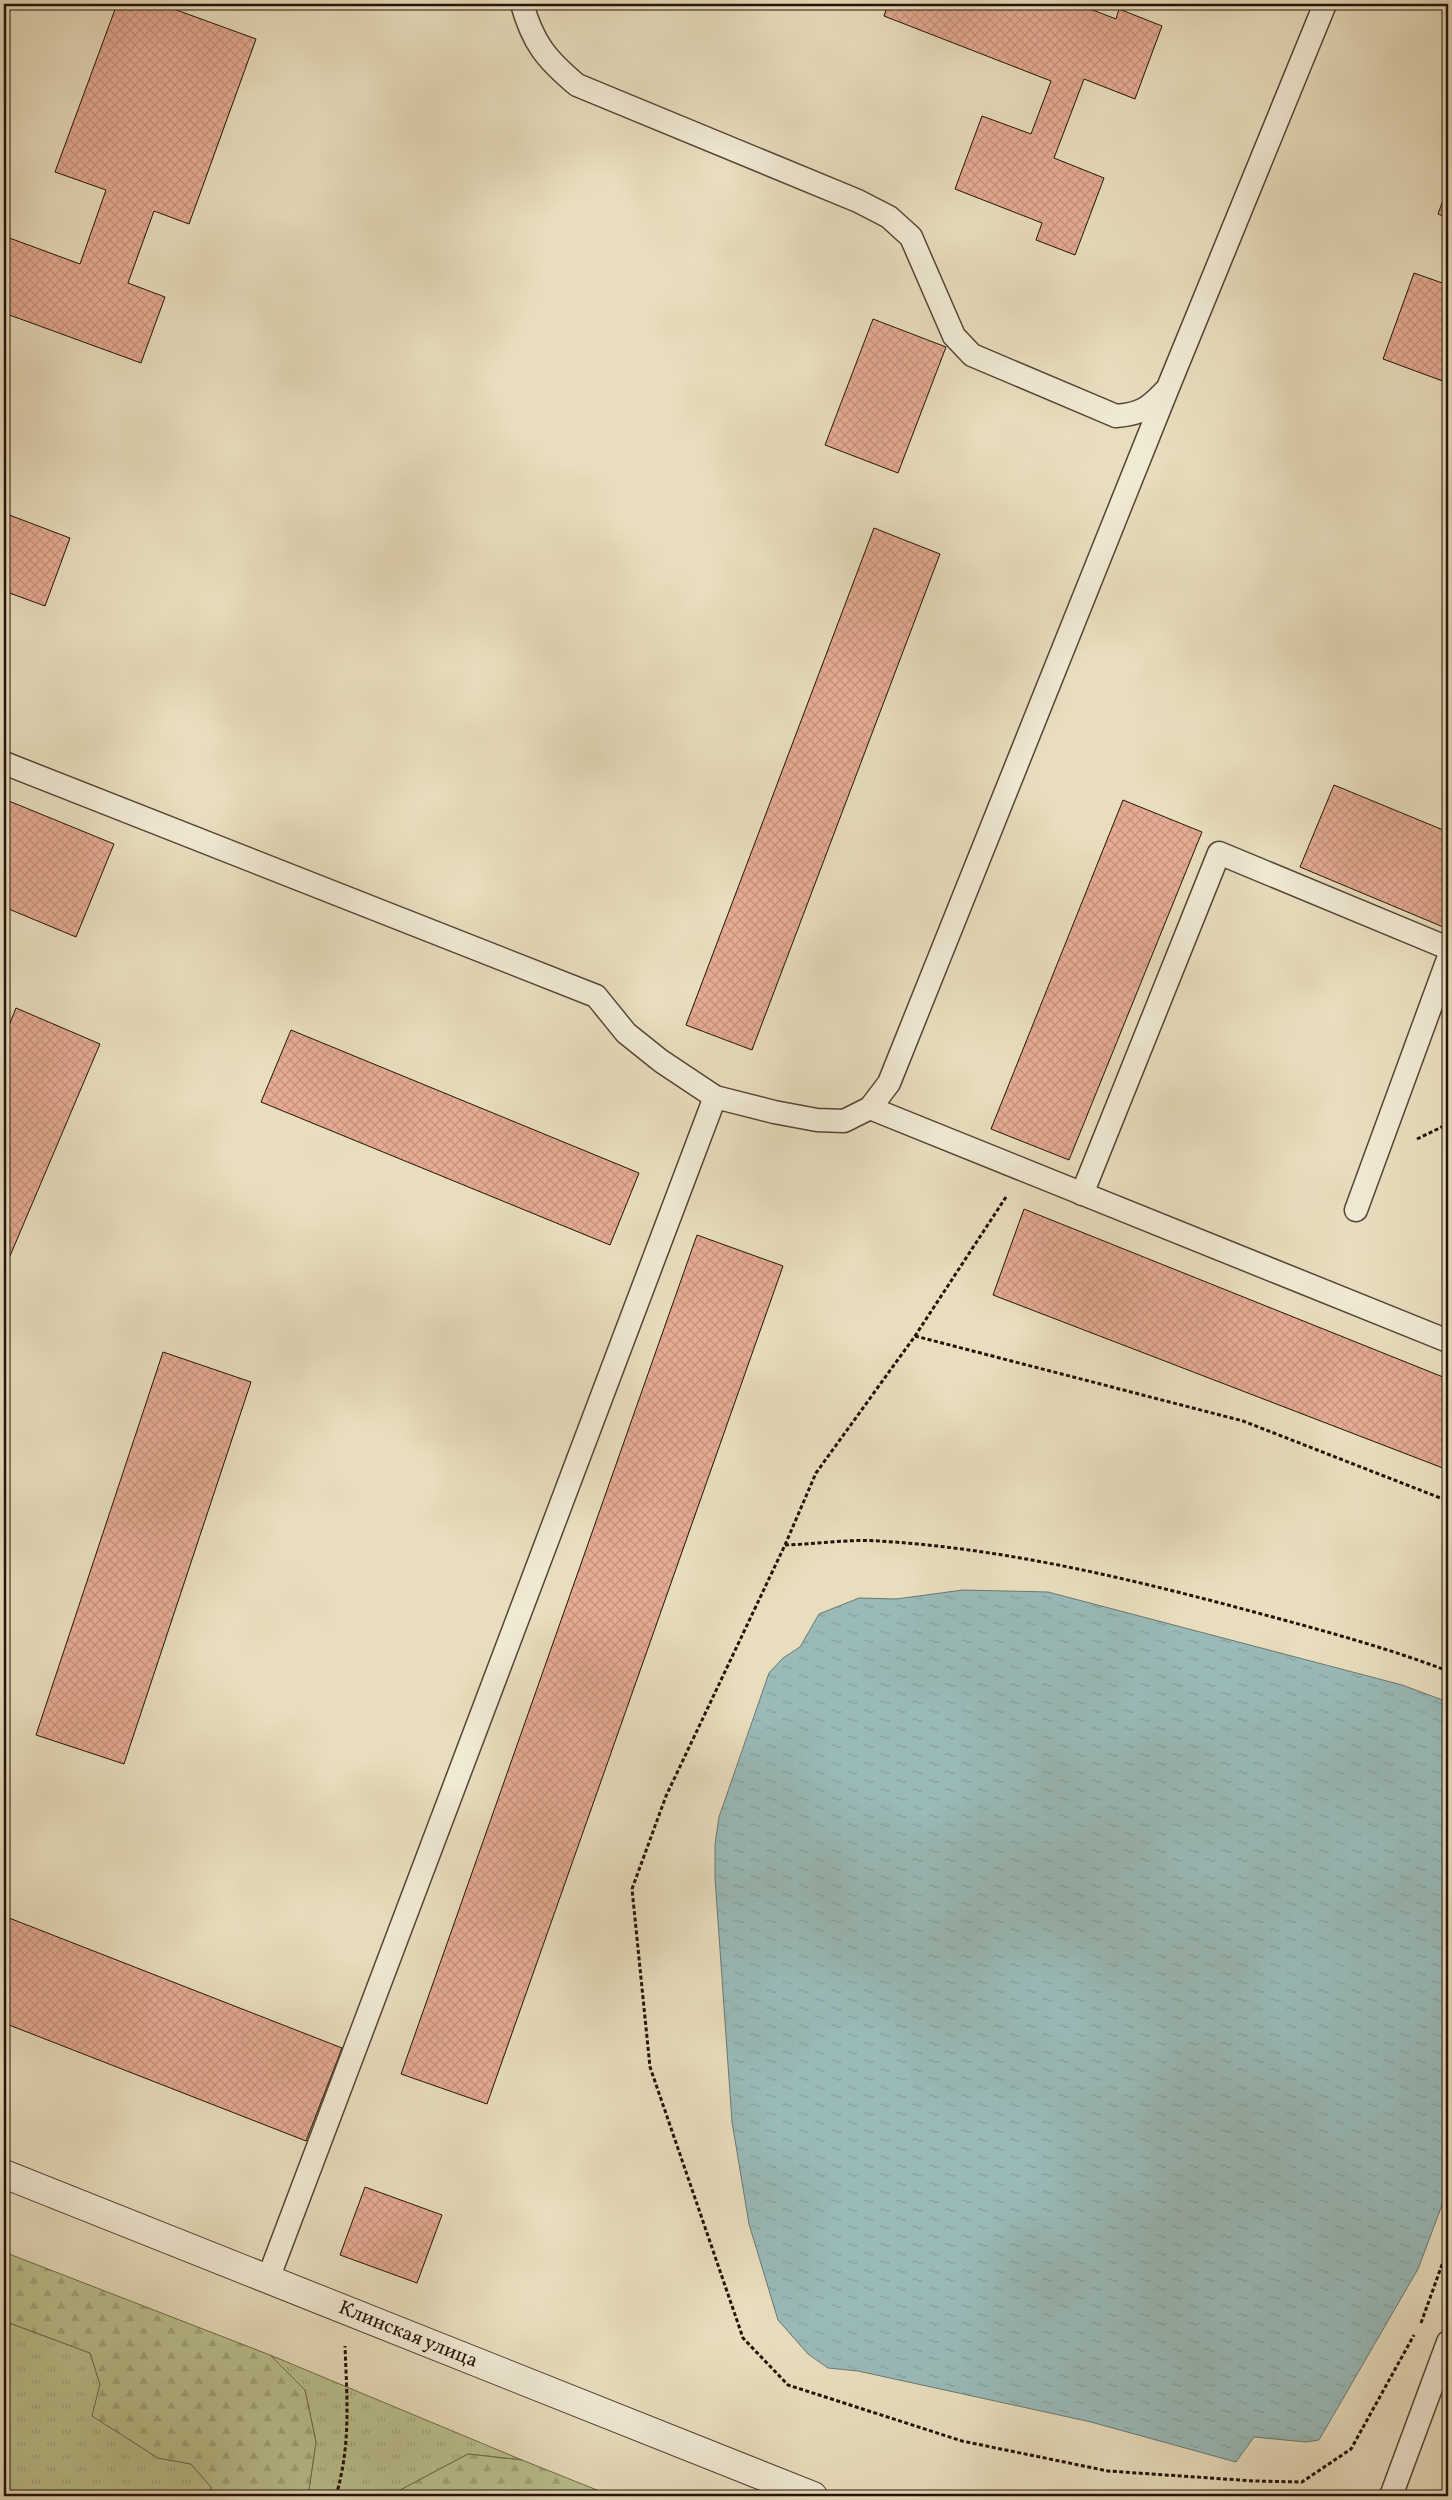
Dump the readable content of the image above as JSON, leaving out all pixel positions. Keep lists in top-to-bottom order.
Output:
{
  "streets": {
    "street": ["Клинская улица"]
  }
}
